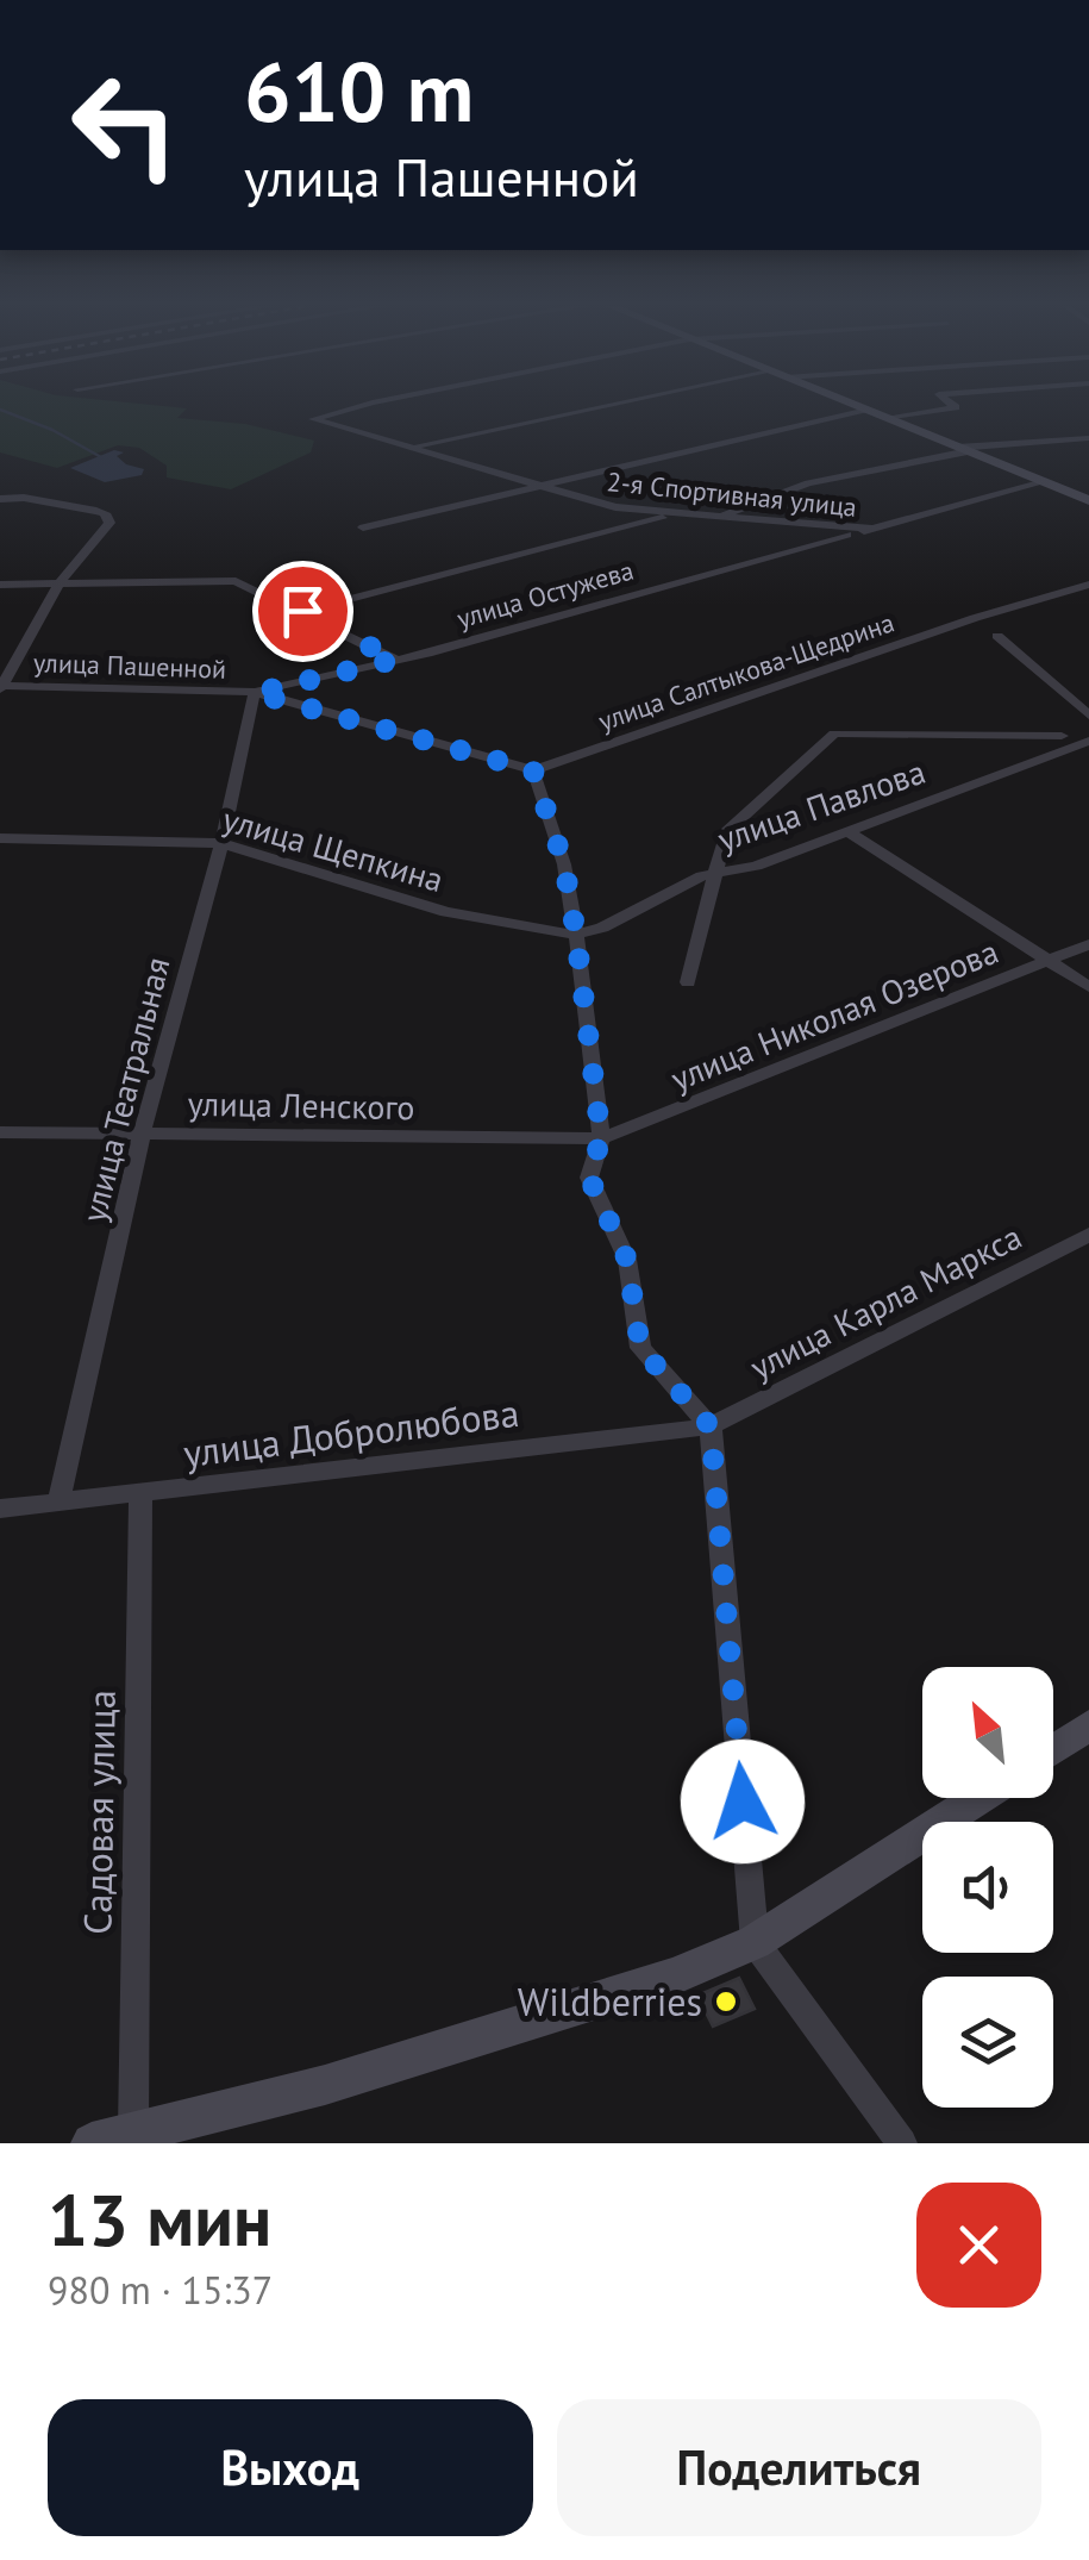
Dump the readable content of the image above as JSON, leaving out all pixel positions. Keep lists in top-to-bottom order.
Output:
{
  "streets": {
    "street": [
      "2-я Спортивная улица",
      "улица Остужева",
      "улица Пашенной",
      "улица Салтыкова-Щедрина",
      "улица Павлова",
      "улица Щепкина",
      "улица Николая Озерова",
      "улица Театральная",
      "улица Ленского",
      "улица Карла Маркса",
      "улица Добролюбова",
      "Садовая улица"
    ]
  },
  "crossings": [
    ["улица Остужева", "улица Пашенной"],
    ["улица Остужева", "улица Театральная"],
    ["улица Пашенной", "улица Салтыкова-Щедрина"],
    ["улица Пашенной", "улица Театральная"],
    ["улица Павлова", "улица Щепкина"],
    ["улица Щепкина", "улица Театральная"],
    ["улица Николая Озерова", "улица Ленского"],
    ["улица Театральная", "улица Ленского"],
    ["улица Театральная", "улица Добролюбова"],
    ["улица Карла Маркса", "улица Добролюбова"],
    ["улица Добролюбова", "Садовая улица"]
  ],
  "places": ["Wildberries"],
  "north": "top left",
  "page": {
    "turn": ["610 m", "улица Пашенной"],
    "heading": ["13 мин", "980 m · 15:37"],
    "buttons": ["Выход", "Поделиться"]
  }
}
